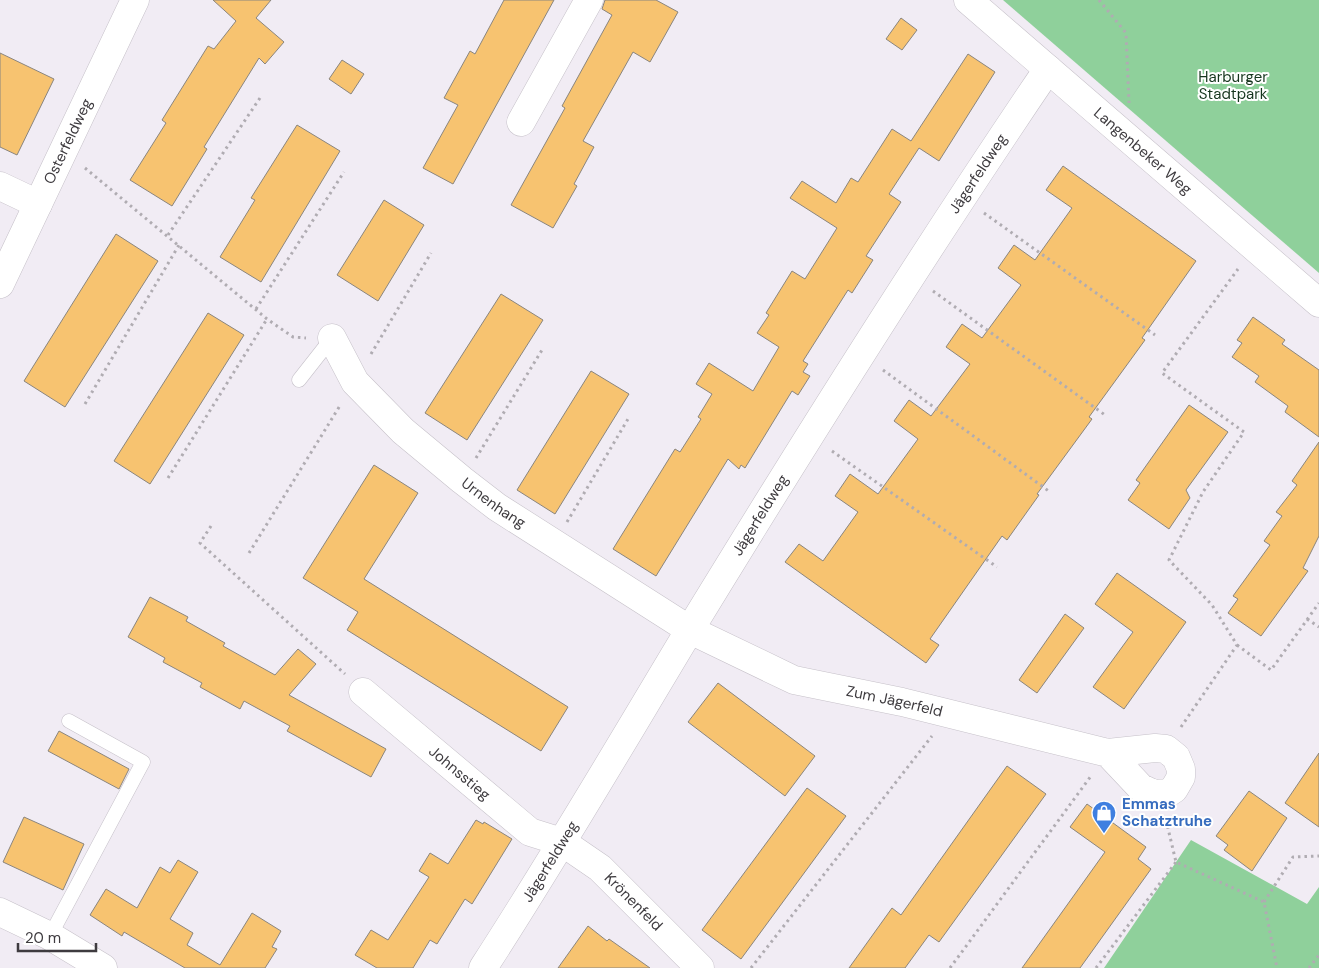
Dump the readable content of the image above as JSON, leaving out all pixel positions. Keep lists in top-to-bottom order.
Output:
{
  "streets": {
    "street": [
      "Osterfeldweg",
      "Langenbeker Weg",
      "Jägerfeldweg",
      "Urnenhang",
      "Zum Jägerfeld",
      "Johnsstieg",
      "Krönenfeld"
    ]
  },
  "crossings": [
    ["Langenbeker Weg", "Jägerfeldweg"],
    ["Jägerfeldweg", "Urnenhang"],
    ["Jägerfeldweg", "Zum Jägerfeld"],
    ["Jägerfeldweg", "Johnsstieg"],
    ["Jägerfeldweg", "Krönenfeld"],
    ["Urnenhang", "Zum Jägerfeld"],
    ["Johnsstieg", "Krönenfeld"]
  ],
  "parks": ["Harburger Stadtpark"],
  "places": {
    "shop": ["Emmas Schatztruhe"]
  },
  "scale_bar": "20 m"
}
